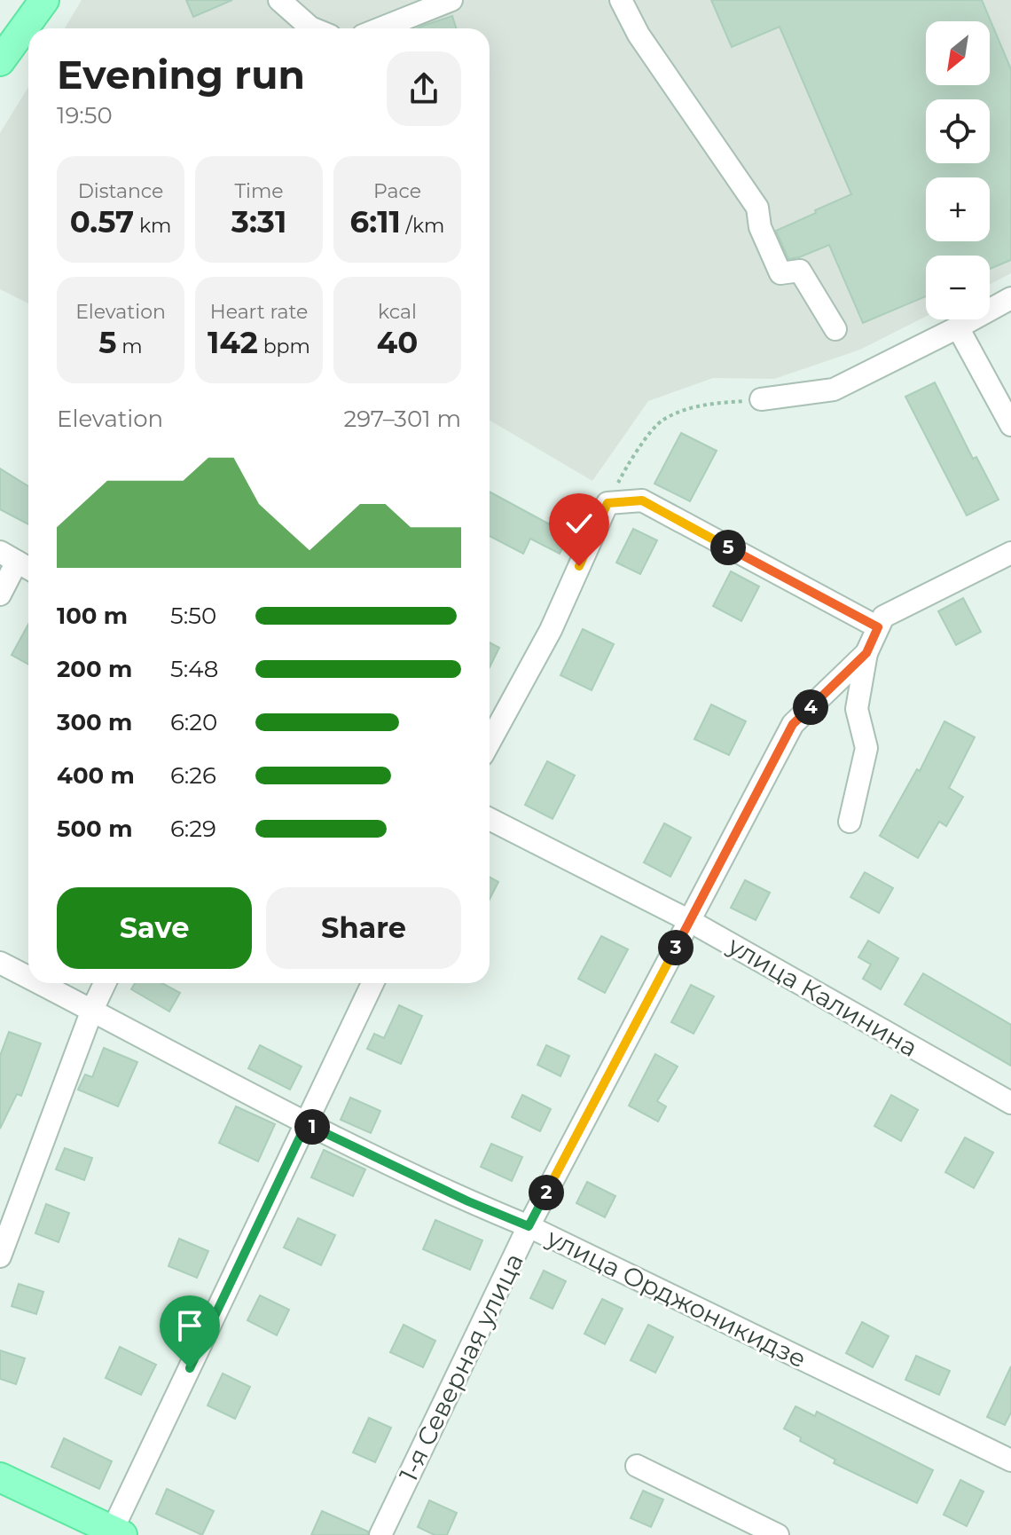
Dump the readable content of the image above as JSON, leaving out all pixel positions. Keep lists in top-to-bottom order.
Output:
{
  "streets": {
    "street": ["улица Калинина", "улица Орджоникидзе", "1-я Северная улица"]
  },
  "crossings": [
    ["улица Калинина", "1-я Северная улица"],
    ["улица Орджоникидзе", "1-я Северная улица"]
  ],
  "north": "bottom left",
  "page": {
    "map_buttons": ["+", "−"],
    "heading": ["Evening run", "19:50"],
    "stats": [
      ["Distance", "0.57 km"],
      ["Time", "3:31"],
      ["Pace", "6:11 /km"],
      ["Elevation", "5 m"],
      ["Heart rate", "142 bpm"],
      ["kcal", "40"]
    ],
    "chart": ["Elevation", "297–301 m"],
    "pins": [
      "5",
      "4",
      "3",
      "1",
      "2"
    ],
    "list": [
      {
        "name": "100 m",
        "note": "5:50"
      },
      {
        "name": "200 m",
        "note": "5:48"
      },
      {
        "name": "300 m",
        "note": "6:20"
      },
      {
        "name": "400 m",
        "note": "6:26"
      },
      {
        "name": "500 m",
        "note": "6:29"
      }
    ],
    "buttons": ["Save", "Share"]
  }
}
